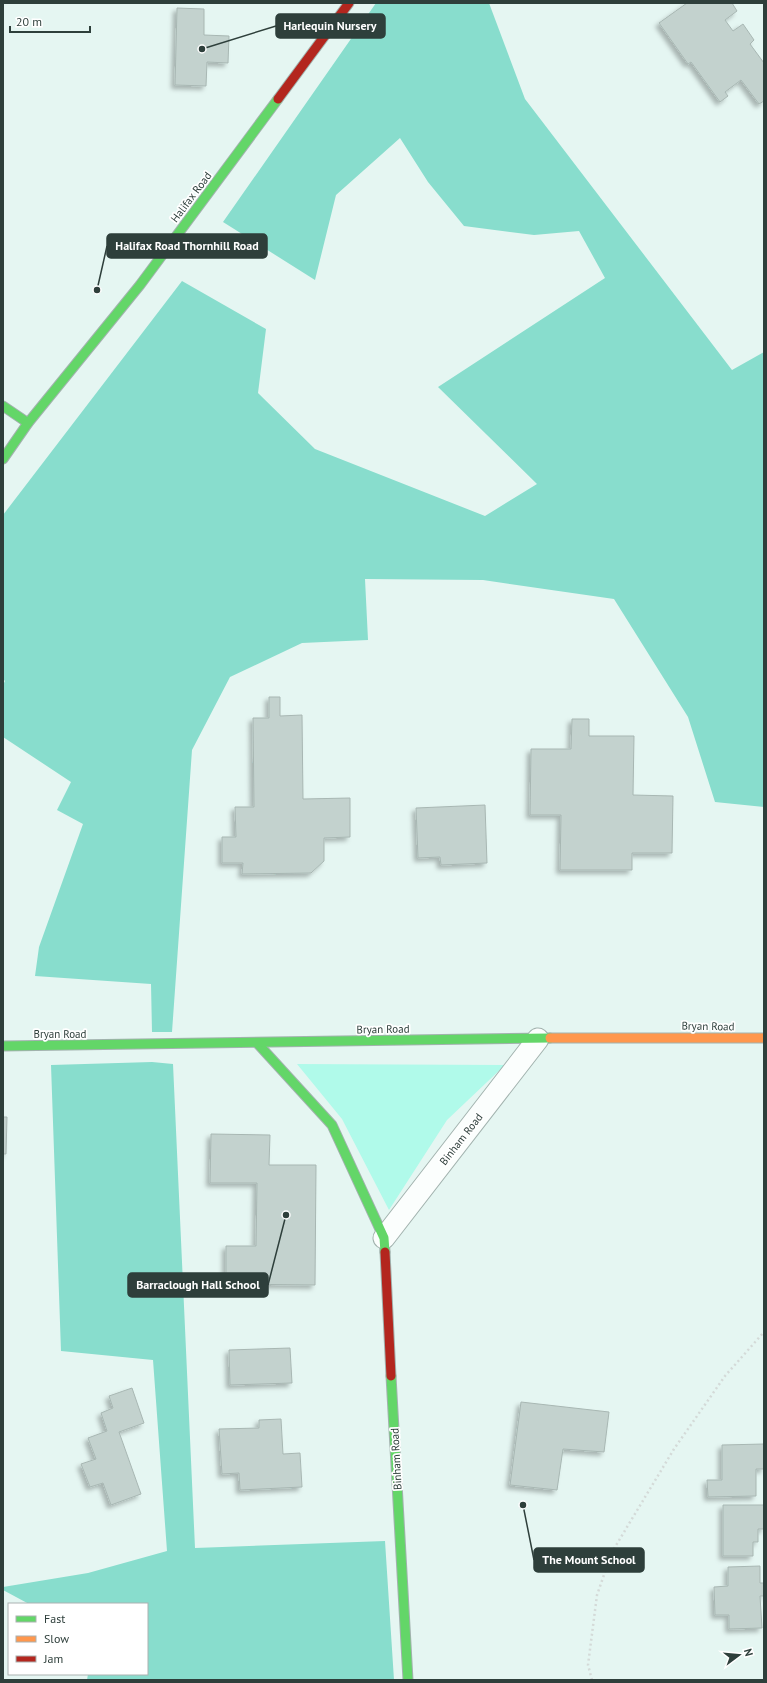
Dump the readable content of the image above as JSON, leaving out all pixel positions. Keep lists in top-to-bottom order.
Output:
{
  "streets": {
    "main road": ["Halifax Road", "Bryan Road", "Binham Road"]
  },
  "crossings": [
    ["Bryan Road", "Binham Road"]
  ],
  "places": [
    "Harlequin Nursery",
    "Halifax Road Thornhill Road",
    "Barraclough Hall School",
    "The Mount School"
  ],
  "legend": ["Fast", "Slow", "Jam"],
  "scale_bar": "20 m",
  "north": "right"
}
